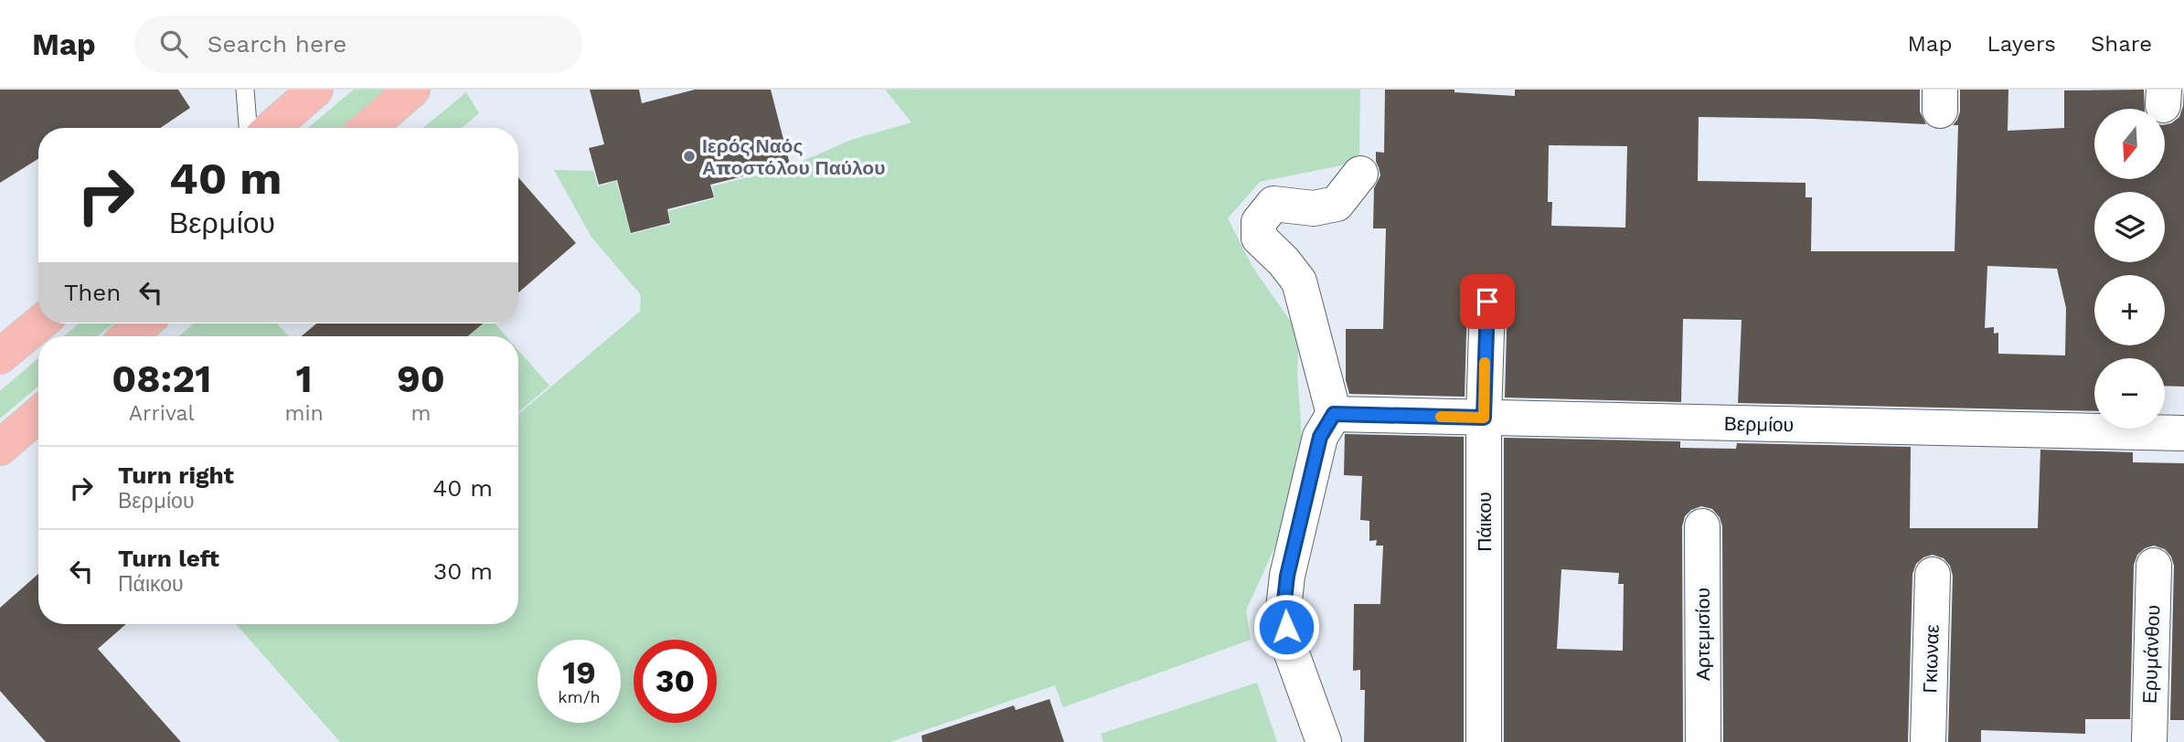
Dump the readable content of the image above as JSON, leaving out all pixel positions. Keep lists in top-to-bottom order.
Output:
{
  "streets": {
    "street": [
      "Βερμίου",
      "Πάικου",
      "Αρτεμισίου",
      "Ερυμάνθου",
      "Γκιωναε"
    ]
  },
  "crossings": [
    ["Βερμίου", "Πάικου"]
  ],
  "places": ["Ιερός Ναός Αποστόλου Παύλου"],
  "north": "bottom",
  "page": {
    "header": "Map",
    "search": "Search here",
    "nav": ["Map", "Layers", "Share"],
    "map_buttons": ["+", "−"],
    "turn": ["40 m", "Βερμίου"],
    "then": "Then",
    "eta": [
      "08:21",
      "Arrival",
      "1",
      "min",
      "90",
      "m"
    ],
    "list": [
      {
        "name": "Turn right",
        "note": "Βερμίου",
        "value": "40 m"
      },
      {
        "name": "Turn left",
        "note": "Πάικου",
        "value": "30 m"
      }
    ],
    "speed": "19 km/h",
    "limit": "30"
  }
}
